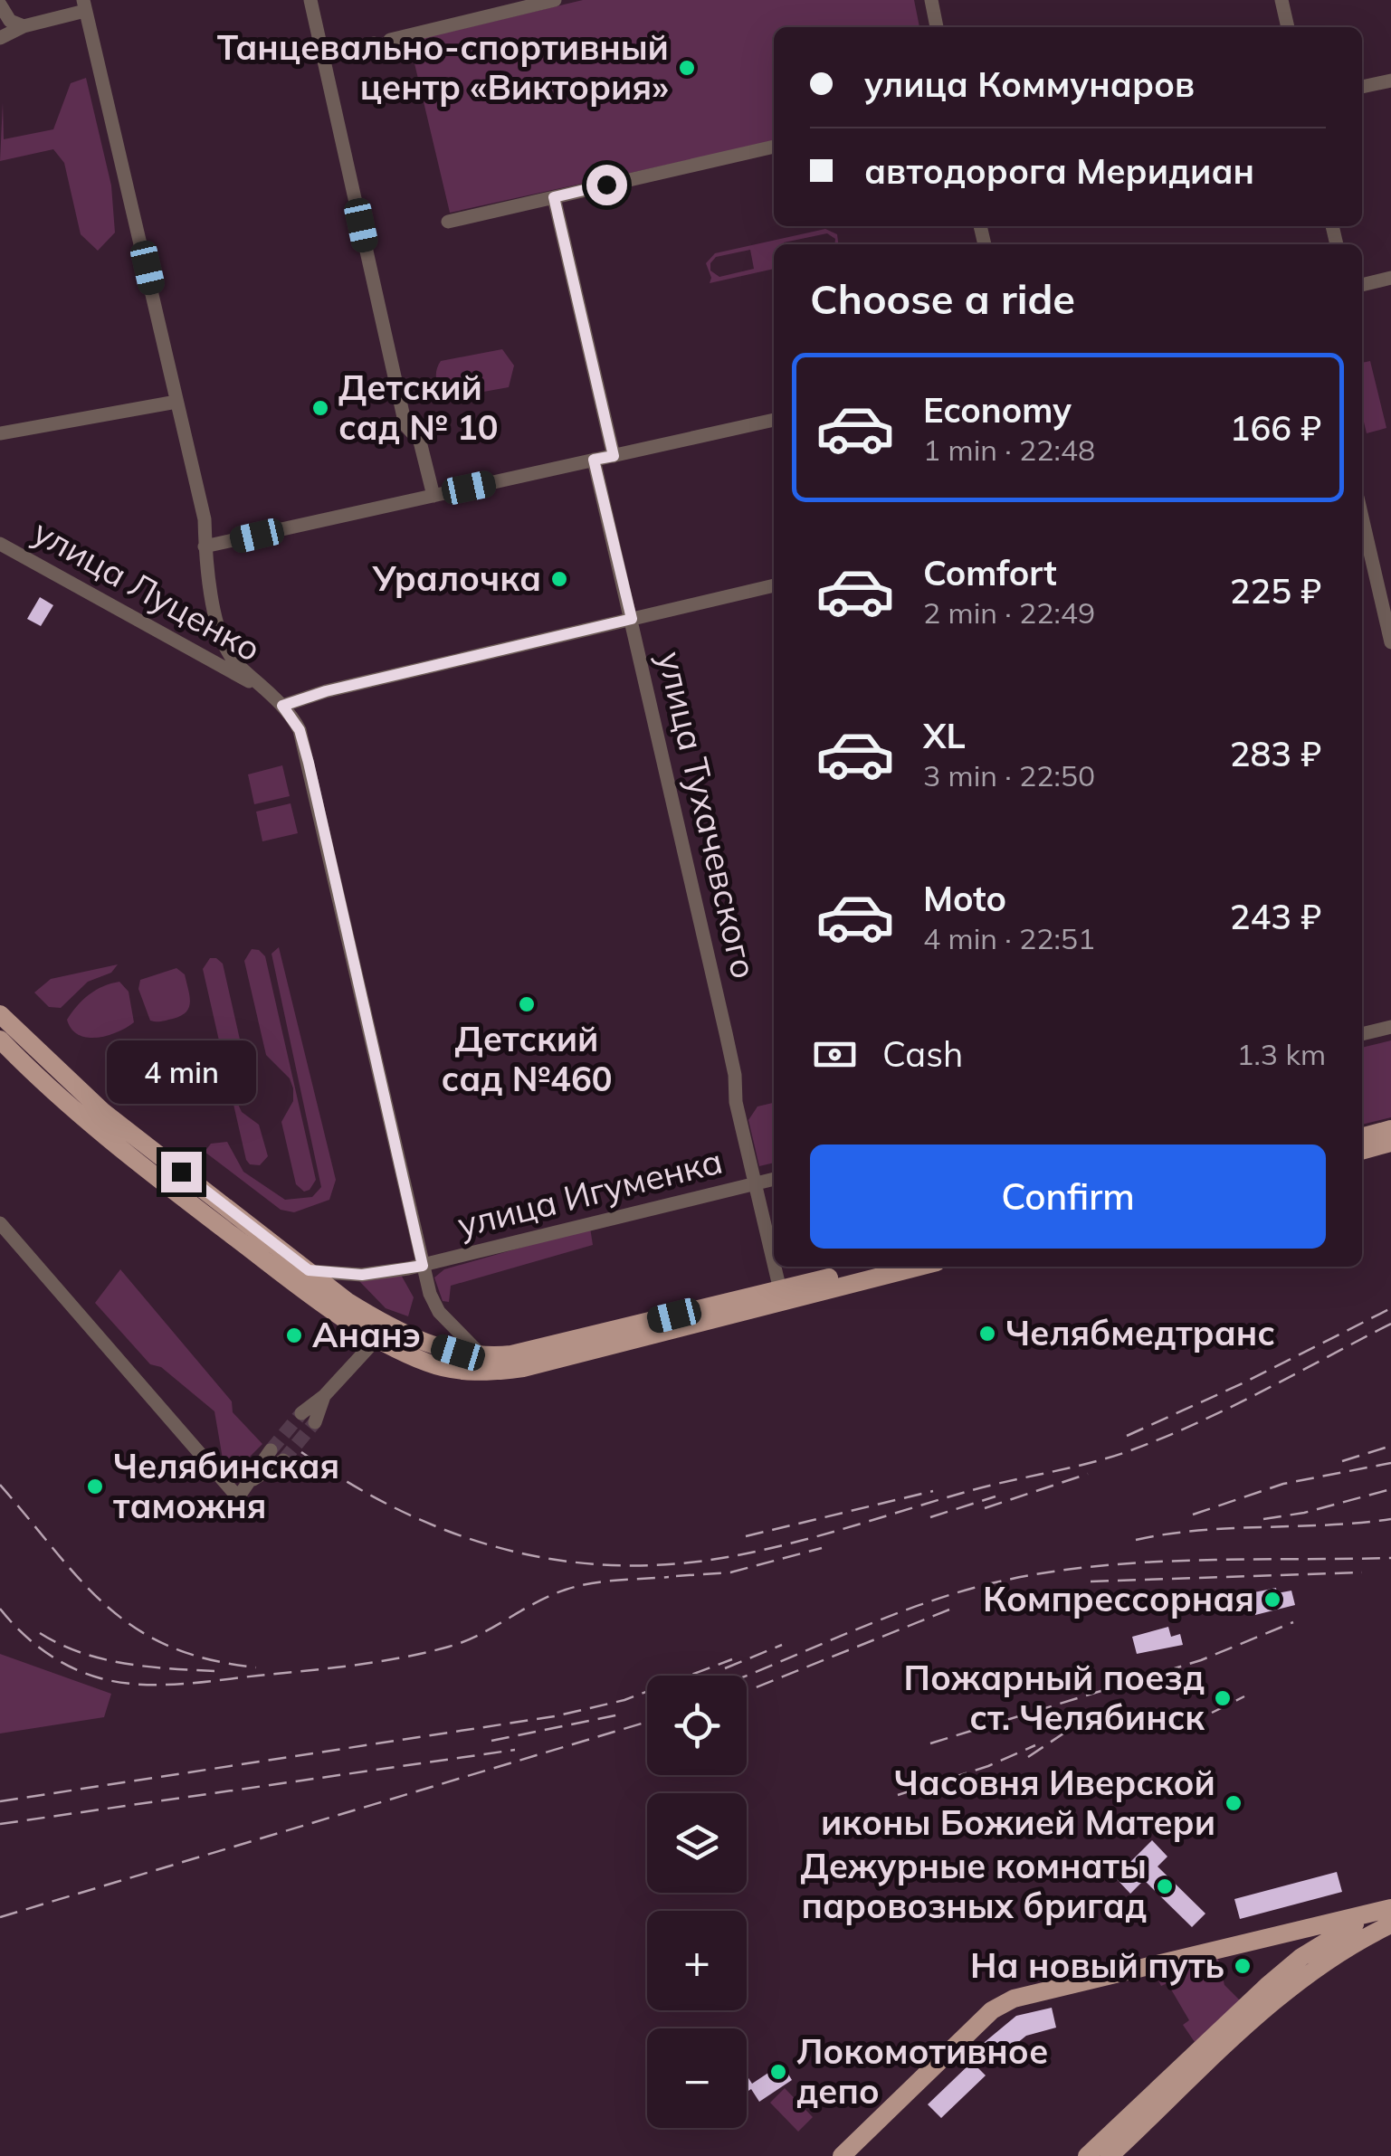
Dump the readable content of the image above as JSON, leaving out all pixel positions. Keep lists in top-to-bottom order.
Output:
{
  "streets": {
    "street": ["улица Луценко", "улица Тухачевского", "улица Игуменка"]
  },
  "crossings": [
    ["улица Тухачевского", "улица Игуменка"]
  ],
  "places": [
    "Танцевально-спортивный центр «Виктория»",
    "Детский сад № 10",
    "Уралочка",
    "Детский сад №460",
    "Челябмедтранс",
    "Ананэ",
    "Челябинская таможня",
    "Компрессорная",
    "Пожарный поезд ст. Челябинск",
    "Часовня Иверской иконы Божией Матери",
    "Дежурные комнаты паровозных бригад",
    "На новый путь",
    "Локомотивное депо"
  ],
  "page": {
    "banner": ["улица Коммунаров", "автодорога Меридиан"],
    "heading": "Choose a ride",
    "list": [
      {
        "name": "Economy",
        "note": "1 min · 22:48",
        "value": "166 ₽"
      },
      {
        "name": "Comfort",
        "note": "2 min · 22:49",
        "value": "225 ₽"
      },
      {
        "name": "XL",
        "note": "3 min · 22:50",
        "value": "283 ₽"
      },
      {
        "name": "Moto",
        "note": "4 min · 22:51",
        "value": "243 ₽"
      }
    ],
    "pay": ["Cash", "1.3 km"],
    "bubble": "4 min",
    "buttons": "Confirm",
    "map_buttons": ["+", "−"]
  }
}
